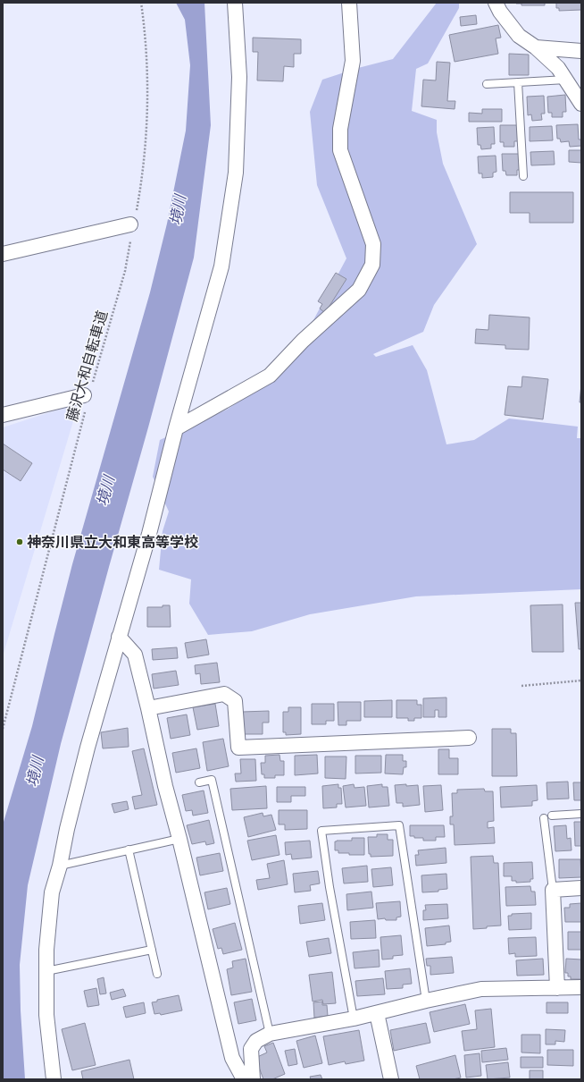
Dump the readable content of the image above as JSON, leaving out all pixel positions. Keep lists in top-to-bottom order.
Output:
{
  "streets": {
    "path": ["藤沢大和自転車道"]
  },
  "water": ["境川"],
  "places": ["神奈川県立大和東高等学校"]
}
